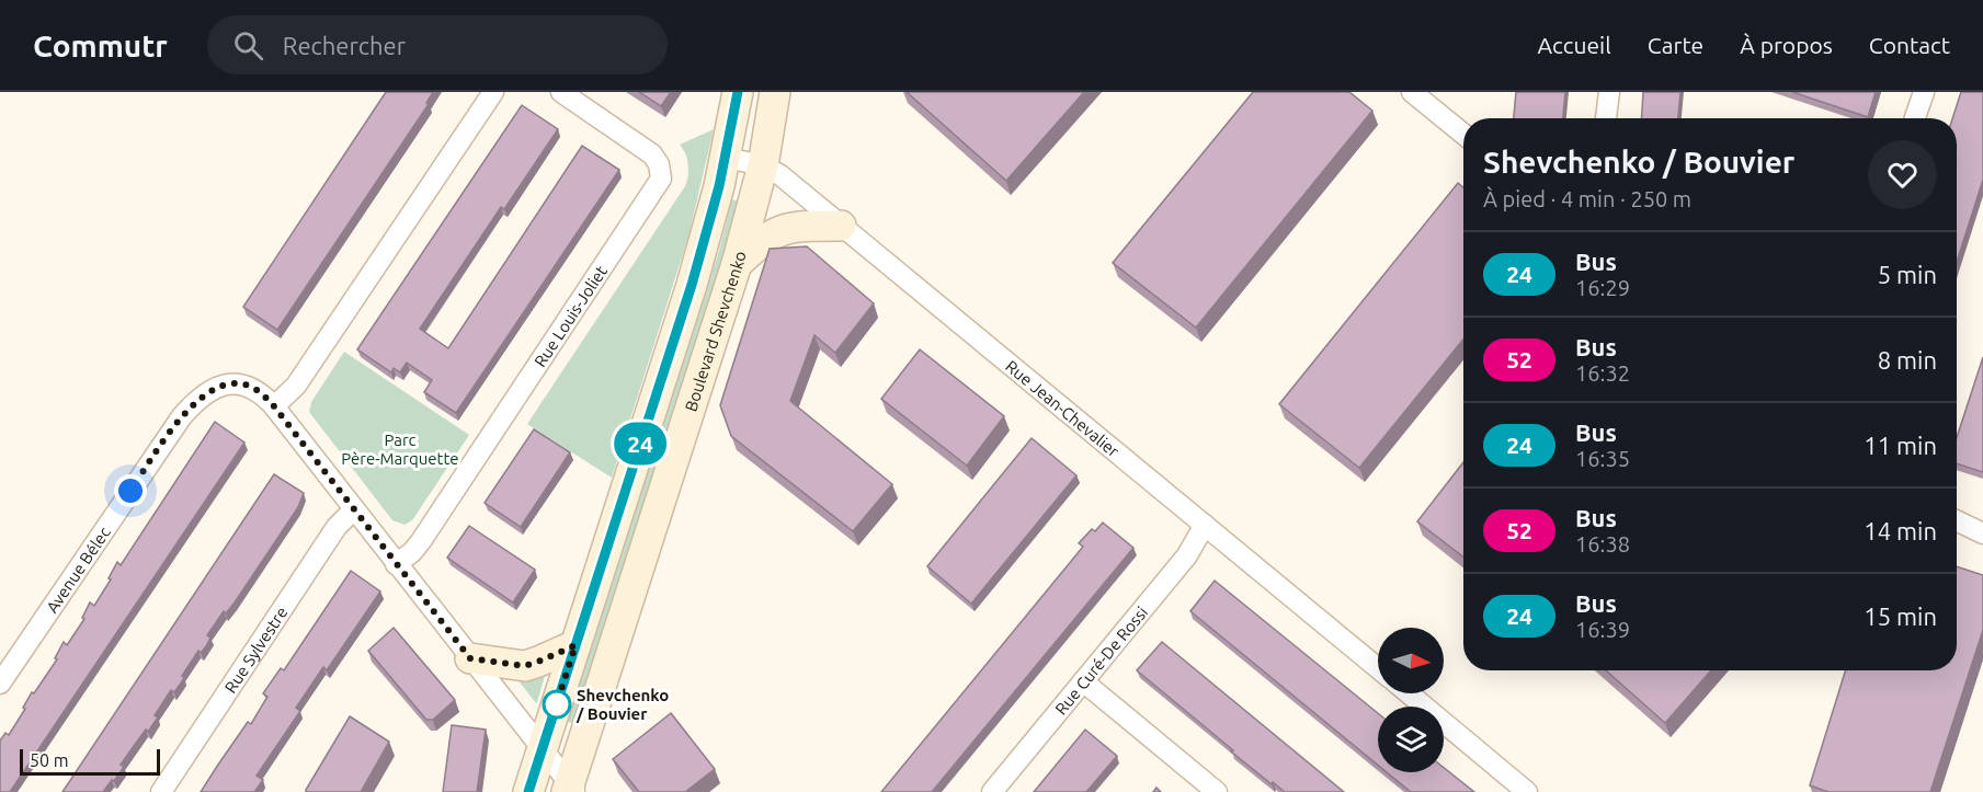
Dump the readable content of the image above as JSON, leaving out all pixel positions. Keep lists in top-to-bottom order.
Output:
{
  "streets": {
    "street": [
      "Rue Louis-Joliet",
      "Boulevard Shevchenko",
      "Rue Jean-Chevalier",
      "Avenue Bélec",
      "Rue Sylvestre",
      "Rue Curé-De Rossi"
    ]
  },
  "crossings": [
    ["Rue Louis-Joliet", "Avenue Bélec"],
    ["Boulevard Shevchenko", "Rue Jean-Chevalier"],
    ["Boulevard Shevchenko", "Avenue Bélec"],
    ["Rue Jean-Chevalier", "Rue Curé-De Rossi"],
    ["Avenue Bélec", "Rue Sylvestre"]
  ],
  "parks": ["Parc Père-Marquette"],
  "places": ["Shevchenko / Bouvier"],
  "lines": ["bus line 24"],
  "scale_bar": "50 m",
  "north": "right",
  "page": {
    "header": "Commutr",
    "search": "Rechercher",
    "nav": [
      "Accueil",
      "Carte",
      "À propos",
      "Contact"
    ],
    "on_map": "24",
    "heading": ["Shevchenko / Bouvier", "À pied · 4 min · 250 m"],
    "list": [
      {
        "mark": "24",
        "name": "Bus",
        "note": "16:29",
        "value": "5 min"
      },
      {
        "mark": "52",
        "name": "Bus",
        "note": "16:32",
        "value": "8 min"
      },
      {
        "mark": "24",
        "name": "Bus",
        "note": "16:35",
        "value": "11 min"
      },
      {
        "mark": "52",
        "name": "Bus",
        "note": "16:38",
        "value": "14 min"
      },
      {
        "mark": "24",
        "name": "Bus",
        "note": "16:39",
        "value": "15 min"
      }
    ],
    "scale": "50 m"
  }
}
